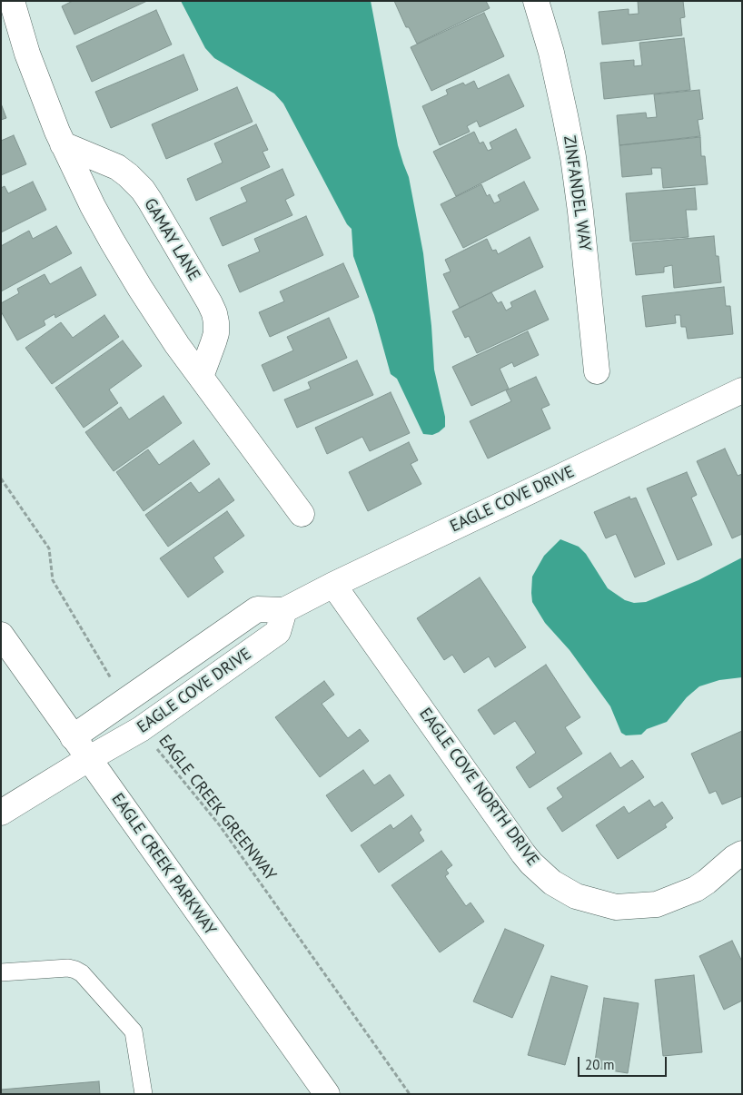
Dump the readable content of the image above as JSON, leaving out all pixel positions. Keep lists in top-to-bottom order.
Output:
{
  "streets": {
    "street": [
      "ZINFANDEL WAY",
      "GAMAY LANE",
      "EAGLE COVE DRIVE",
      "EAGLE COVE NORTH DRIVE",
      "EAGLE CREEK PARKWAY"
    ],
    "path": ["EAGLE CREEK GREENWAY"]
  },
  "crossings": [
    ["EAGLE COVE DRIVE", "EAGLE COVE NORTH DRIVE"],
    ["EAGLE COVE DRIVE", "EAGLE CREEK GREENWAY"],
    ["EAGLE COVE DRIVE", "EAGLE CREEK PARKWAY"]
  ],
  "scale_bar": "20 m"
}
